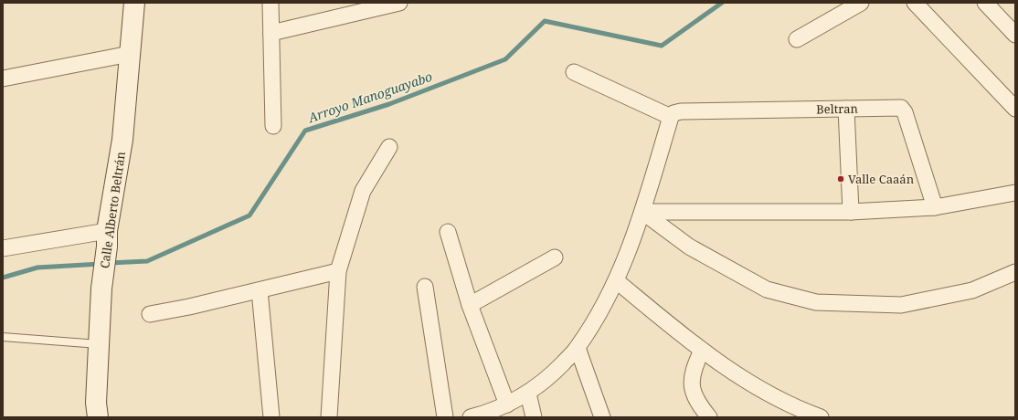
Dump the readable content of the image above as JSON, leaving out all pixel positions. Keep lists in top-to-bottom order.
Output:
{
  "streets": {
    "main road": ["Calle Alberto Beltrán"],
    "street": ["Beltran"]
  },
  "water": ["Arroyo Manoguayabo"],
  "places": ["Valle Caaán"]
}
